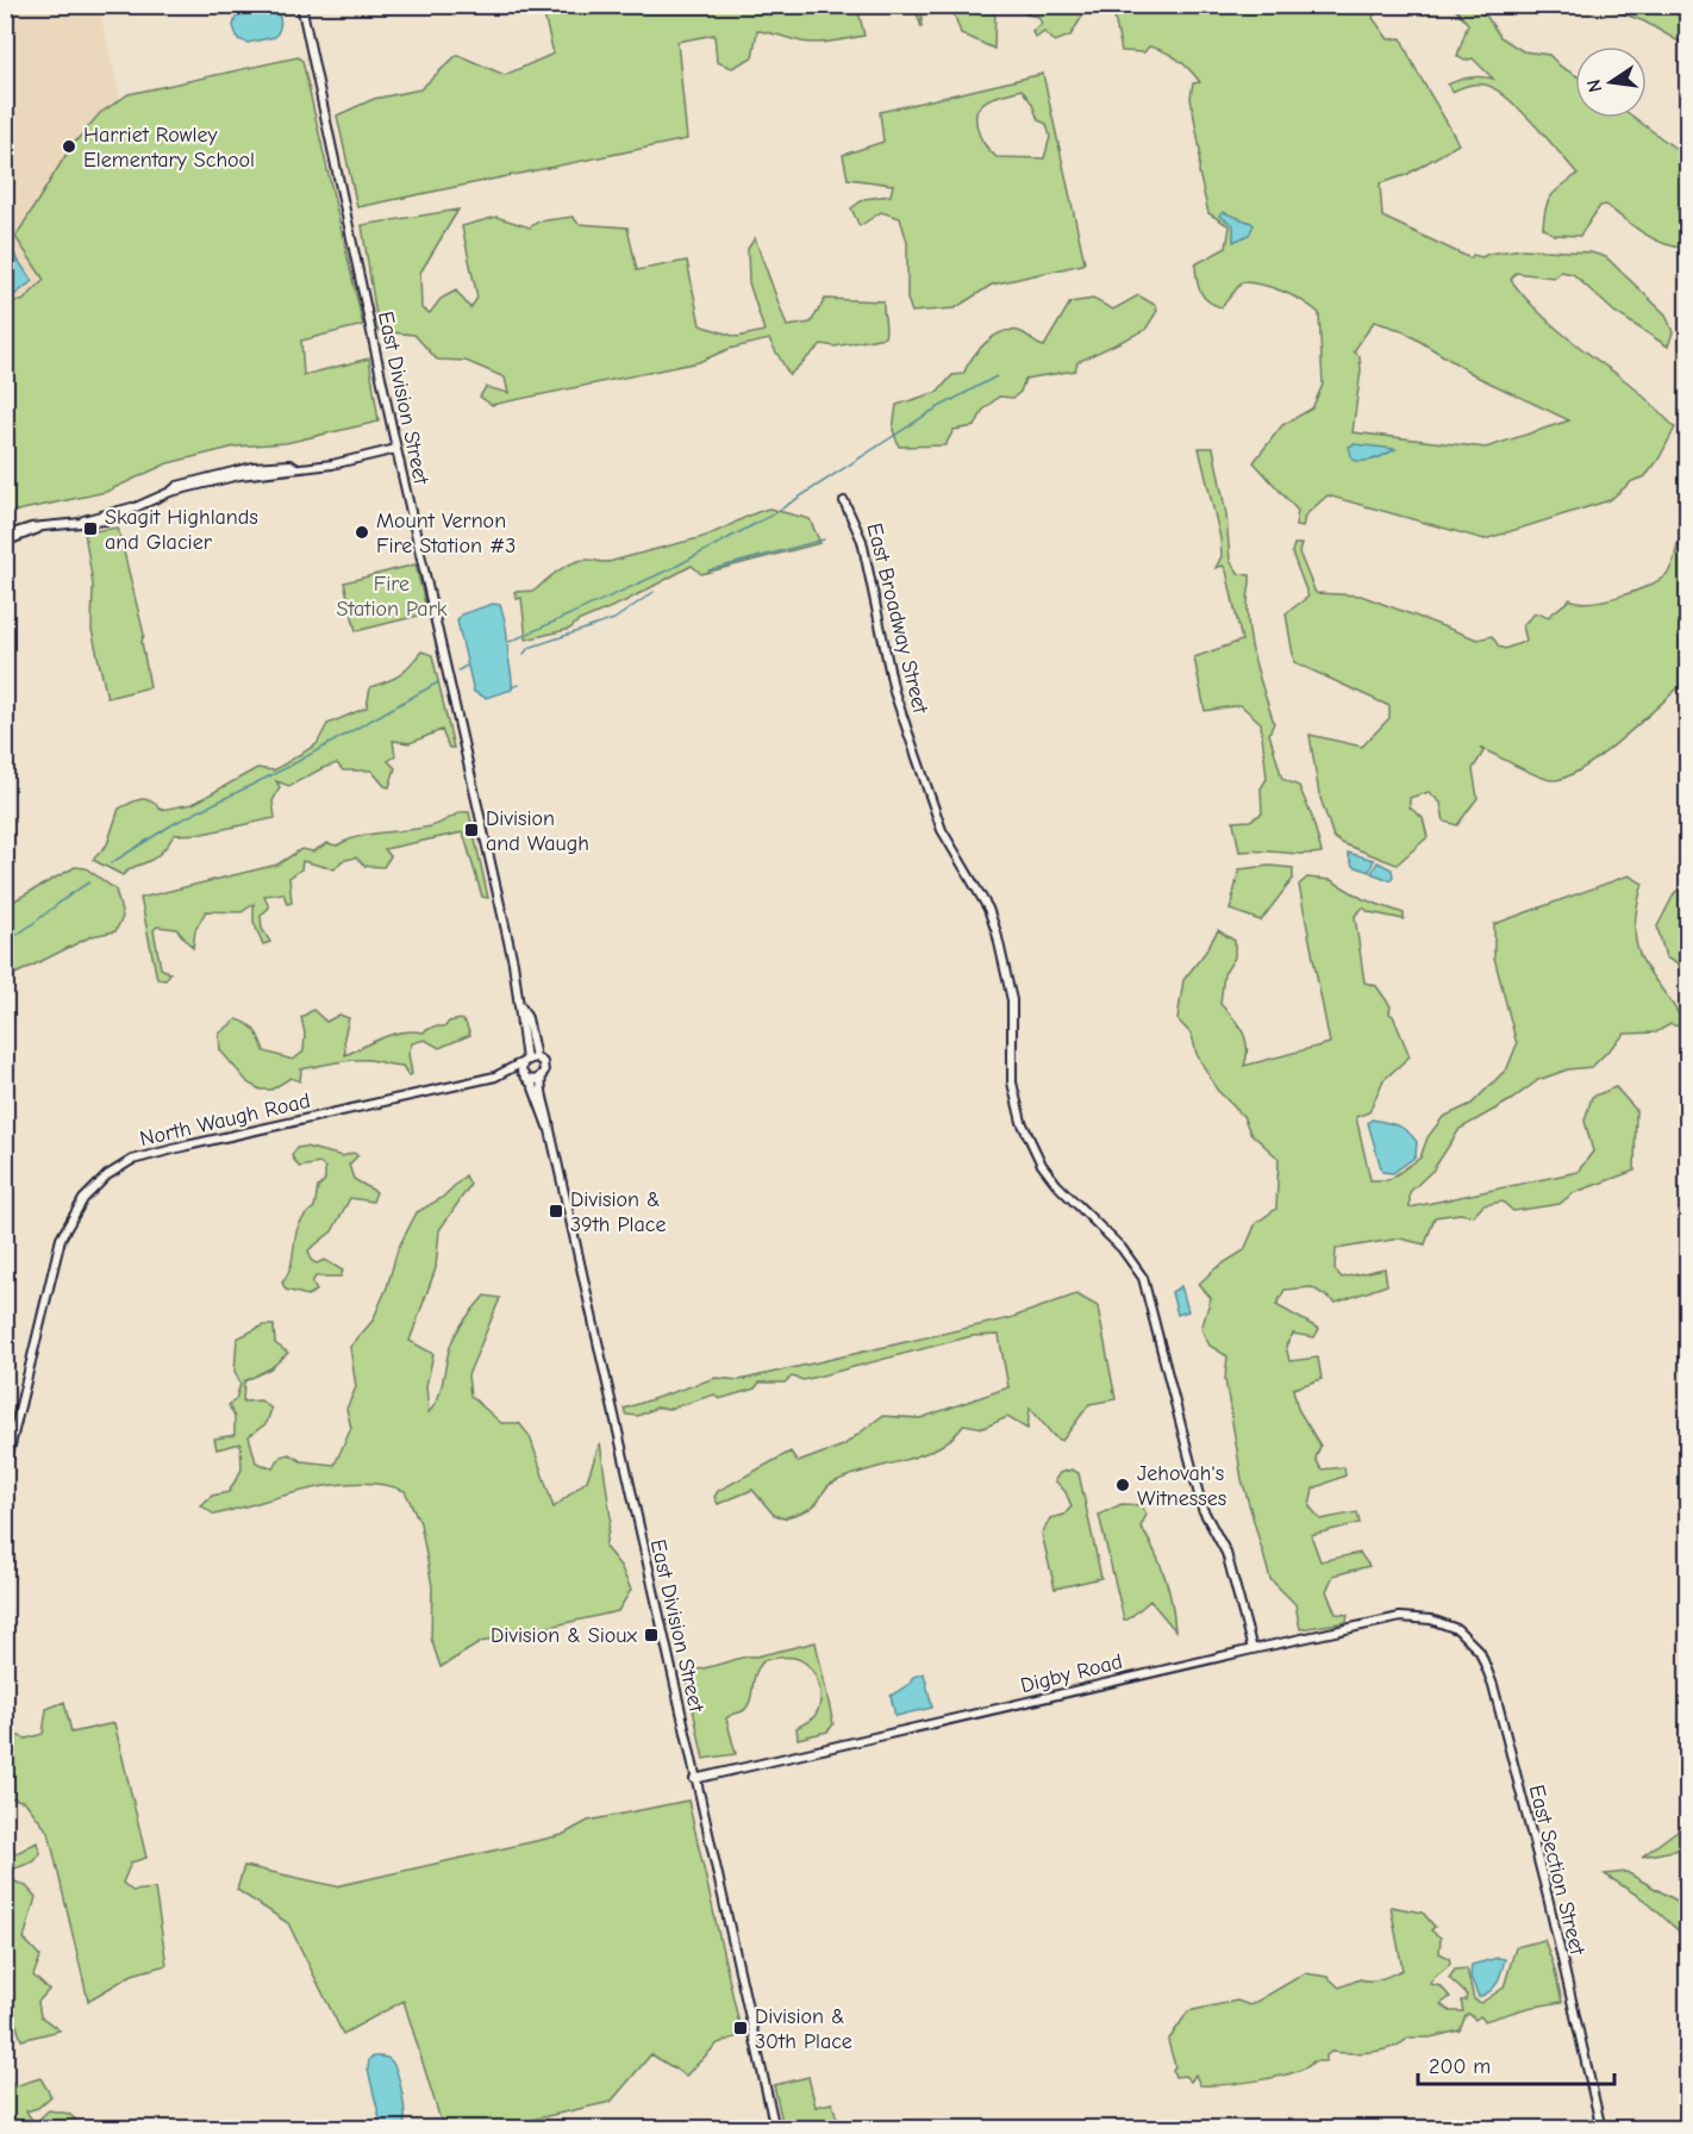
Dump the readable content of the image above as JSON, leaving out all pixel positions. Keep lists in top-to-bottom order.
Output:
{
  "streets": {
    "street": [
      "East Division Street",
      "East Broadway Street",
      "North Waugh Road",
      "Digby Road",
      "East Section Street"
    ]
  },
  "crossings": [
    ["East Division Street", "North Waugh Road"],
    ["East Division Street", "Digby Road"],
    ["East Broadway Street", "Digby Road"],
    ["Digby Road", "East Section Street"]
  ],
  "parks": ["Fire Station Park"],
  "places": {
    "other": ["Harriet Rowley Elementary School", "Mount Vernon Fire Station #3", "Jehovah's Witnesses"],
    "transit": [
      "Skagit Highlands and Glacier",
      "Division and Waugh",
      "Division & 39th Place",
      "Division & Sioux",
      "Division & 30th Place"
    ]
  },
  "scale_bar": "200 m",
  "north": "left"
}
